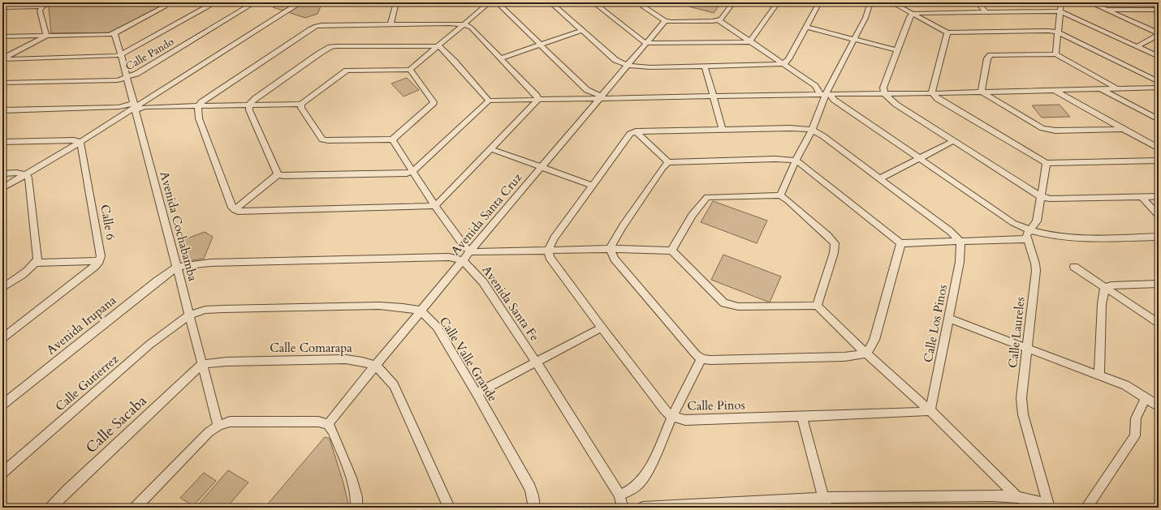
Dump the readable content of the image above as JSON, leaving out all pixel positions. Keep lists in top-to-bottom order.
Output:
{
  "streets": {
    "street": [
      "Calle Pando",
      "Avenida Santa Cruz",
      "Calle 6",
      "Avenida Cochabamba",
      "Avenida Santa Fe",
      "Calle Los Pinos",
      "Avenida Irupana",
      "Calle Laureles",
      "Calle Comarapa",
      "Calle Valle Grande",
      "Calle Gutierrez",
      "Calle Pinos",
      "Calle Sacaba"
    ]
  },
  "crossings": [
    ["Calle Pando", "Avenida Cochabamba"],
    ["Avenida Santa Cruz", "Avenida Santa Fe"],
    ["Avenida Santa Cruz", "Calle Comarapa"],
    ["Avenida Santa Cruz", "Calle Valle Grande"],
    ["Avenida Cochabamba", "Avenida Irupana"],
    ["Avenida Cochabamba", "Calle Comarapa"],
    ["Avenida Cochabamba", "Calle Gutierrez"],
    ["Avenida Cochabamba", "Calle Sacaba"],
    ["Calle Los Pinos", "Calle Pinos"],
    ["Calle Comarapa", "Calle Sacaba"]
  ]
}
